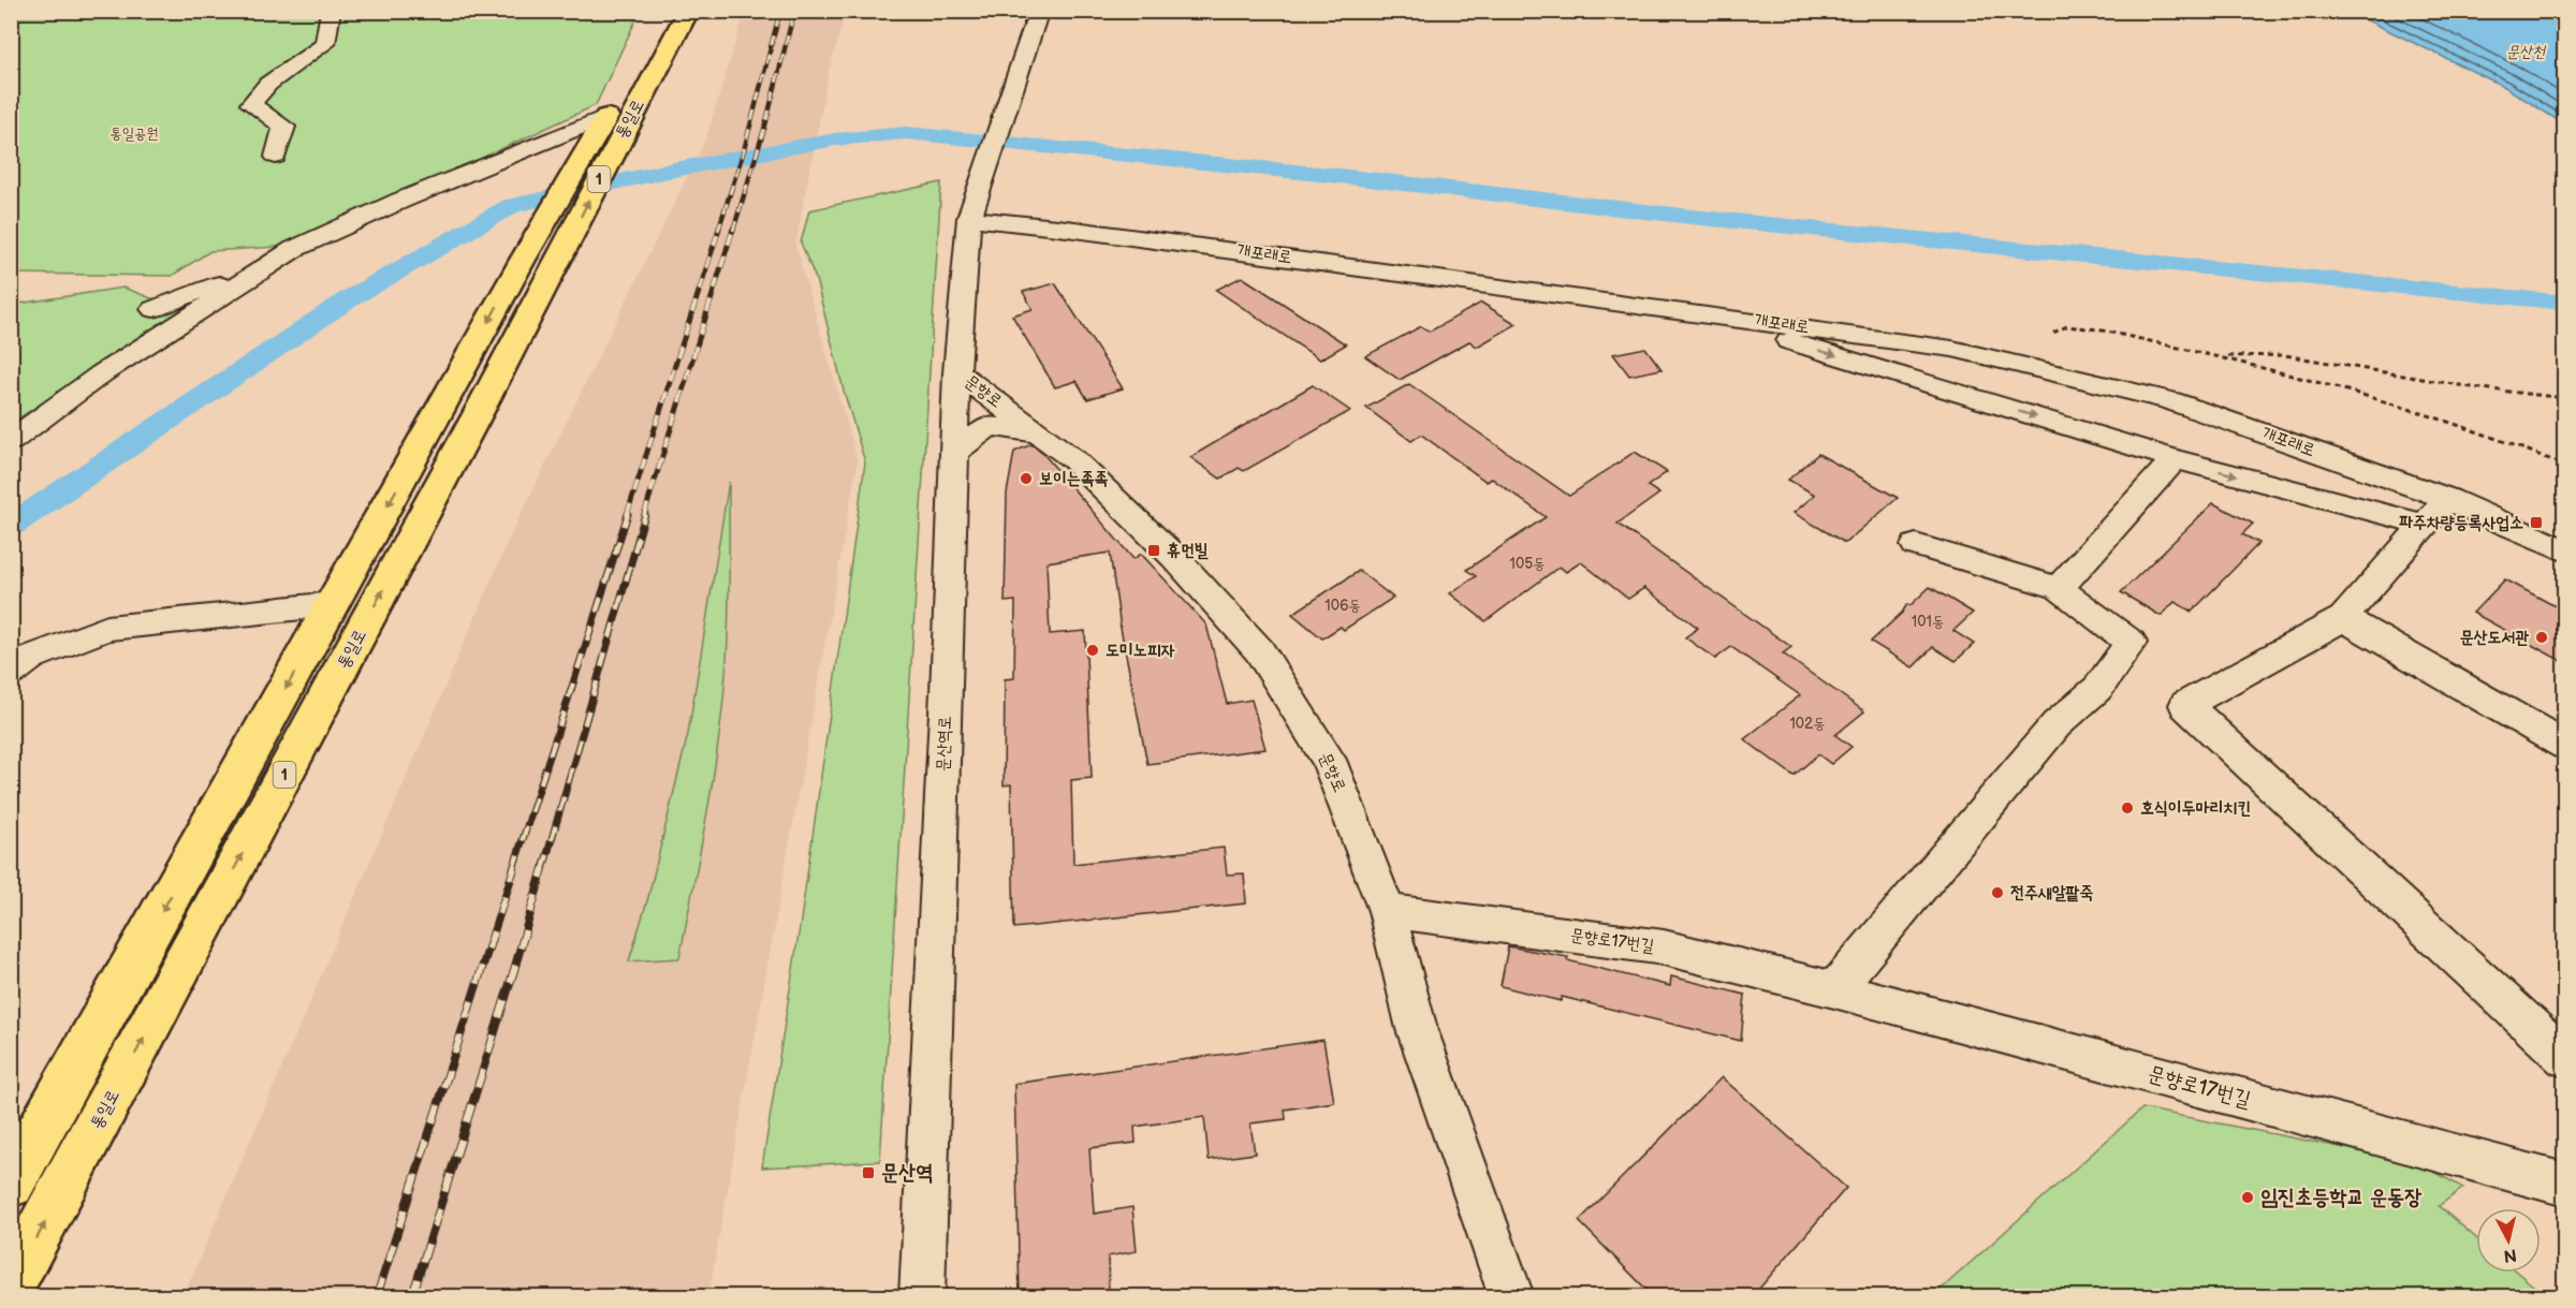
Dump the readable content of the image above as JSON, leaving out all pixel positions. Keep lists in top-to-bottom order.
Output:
{
  "streets": {
    "main road": ["통일로", "1"],
    "street": [
      "개포래로",
      "문향로",
      "문산역로",
      "문향로17번길"
    ]
  },
  "crossings": [
    ["개포래로", "문산역로"],
    ["문향로", "문산역로"],
    ["문향로", "문향로17번길"]
  ],
  "water": ["문산천"],
  "parks": ["통일공원"],
  "places": {
    "other": [
      "보이는족족",
      "문산도서관",
      "도미노피자",
      "호식이두마리치킨",
      "전주새알팥죽",
      "임진초등학교 운동장"
    ],
    "transit": ["파주차량등록사업소", "휴먼빌", "문산역"]
  },
  "house_numbers": [
    "105동",
    "106동",
    "101동",
    "102동"
  ],
  "north": "bottom"
}
